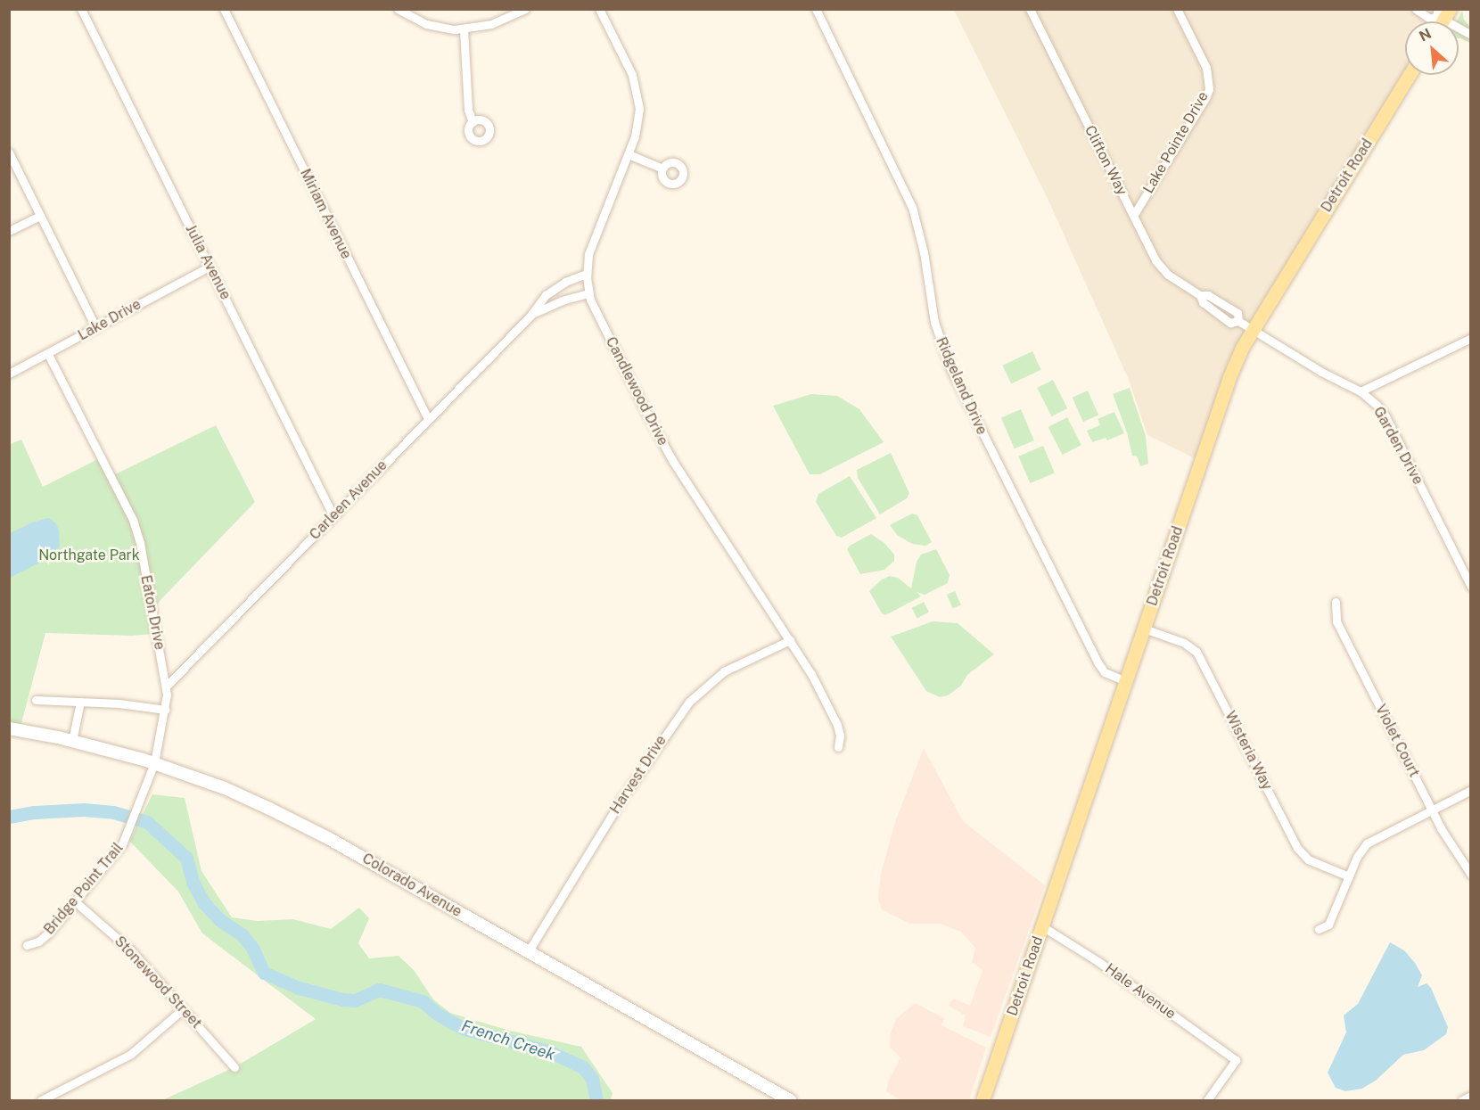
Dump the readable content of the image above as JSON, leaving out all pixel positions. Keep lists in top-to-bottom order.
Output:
{
  "streets": {
    "main road": ["Detroit Road", "Colorado Avenue"],
    "street": [
      "Lake Pointe Drive",
      "Clifton Way",
      "Miriam Avenue",
      "Julia Avenue",
      "Lake Drive",
      "Ridgeland Drive",
      "Candlewood Drive",
      "Garden Drive",
      "Carleen Avenue",
      "Eaton Drive",
      "Violet Court",
      "Wisteria Way",
      "Harvest Drive",
      "Bridge Point Trail",
      "Stonewood Street",
      "Hale Avenue"
    ]
  },
  "crossings": [
    ["Lake Pointe Drive", "Clifton Way"],
    ["Clifton Way", "Detroit Road"],
    ["Clifton Way", "Garden Drive"],
    ["Detroit Road", "Ridgeland Drive"],
    ["Detroit Road", "Garden Drive"],
    ["Detroit Road", "Wisteria Way"],
    ["Detroit Road", "Hale Avenue"],
    ["Miriam Avenue", "Carleen Avenue"],
    ["Julia Avenue", "Lake Drive"],
    ["Julia Avenue", "Carleen Avenue"],
    ["Lake Drive", "Eaton Drive"],
    ["Candlewood Drive", "Carleen Avenue"],
    ["Candlewood Drive", "Harvest Drive"],
    ["Carleen Avenue", "Eaton Drive"],
    ["Eaton Drive", "Colorado Avenue"],
    ["Eaton Drive", "Bridge Point Trail"],
    ["Harvest Drive", "Colorado Avenue"],
    ["Colorado Avenue", "Bridge Point Trail"],
    ["Bridge Point Trail", "Stonewood Street"]
  ],
  "water": ["French Creek"],
  "parks": ["Northgate Park"],
  "north": "top left"
}
